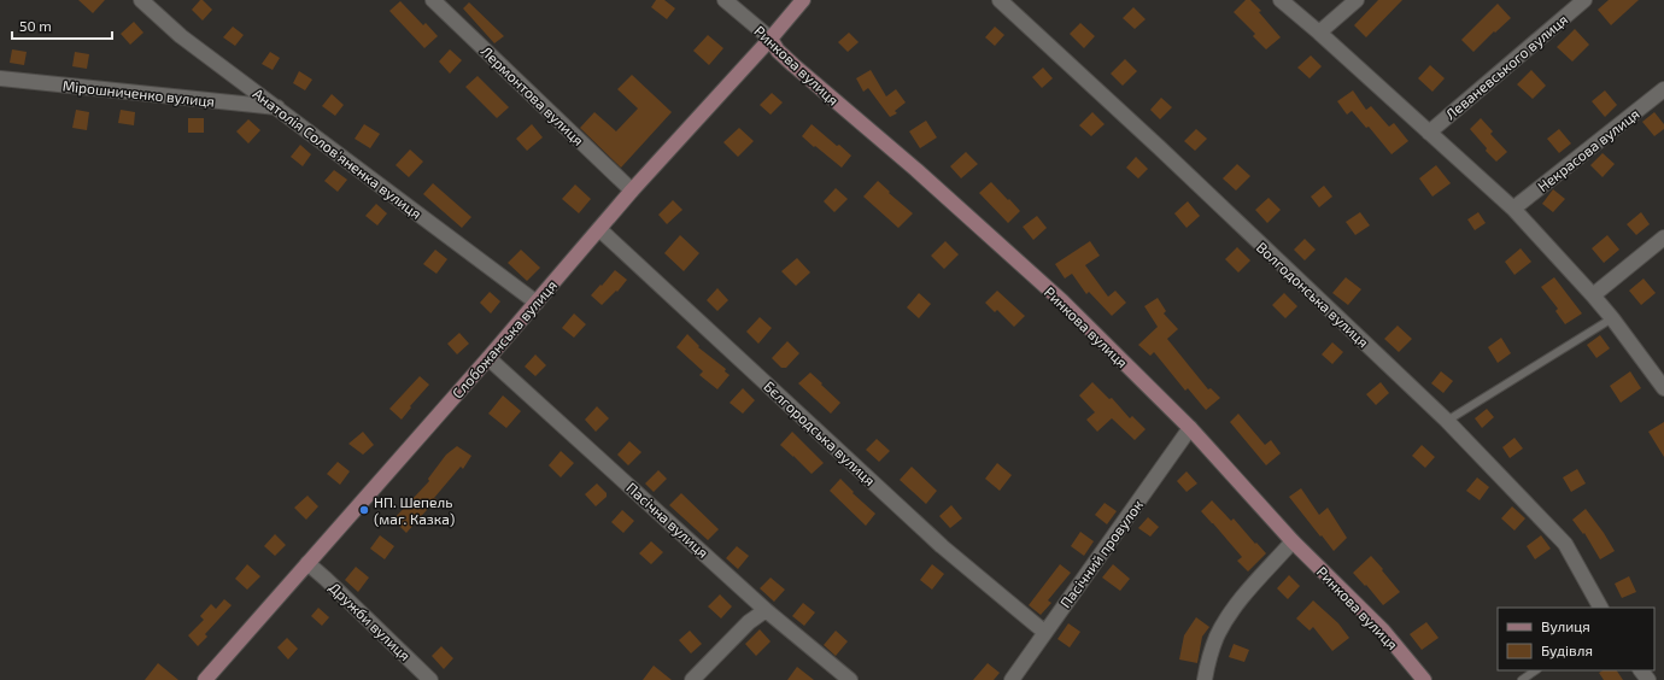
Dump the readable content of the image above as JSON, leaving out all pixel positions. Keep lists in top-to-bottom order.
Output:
{
  "streets": {
    "main road": ["Ринкова вулиця", "Слобожанська вулиця"],
    "street": [
      "Леваневського вулиця",
      "Мірошниченко вулиця",
      "Лермонтова вулиця",
      "Некрасова вулиця",
      "Анатолія Солов'яненка вулиця",
      "Волгодонська вулиця",
      "Бєлгородська вулиця",
      "Пасічна вулиця",
      "Пасічний провулок",
      "Дружби вулиця"
    ]
  },
  "crossings": [
    ["Ринкова вулиця", "Слобожанська вулиця"],
    ["Ринкова вулиця", "Пасічний провулок"],
    ["Мірошниченко вулиця", "Анатолія Солов'яненка вулиця"],
    ["Лермонтова вулиця", "Слобожанська вулиця"],
    ["Анатолія Солов'яненка вулиця", "Слобожанська вулиця"],
    ["Слобожанська вулиця", "Бєлгородська вулиця"],
    ["Слобожанська вулиця", "Пасічна вулиця"],
    ["Слобожанська вулиця", "Дружби вулиця"],
    ["Бєлгородська вулиця", "Пасічний провулок"]
  ],
  "places": ["НП. Шепель (маг. Казка)"],
  "legend": ["Вулиця", "Будівля"],
  "scale_bar": "50 m"
}
